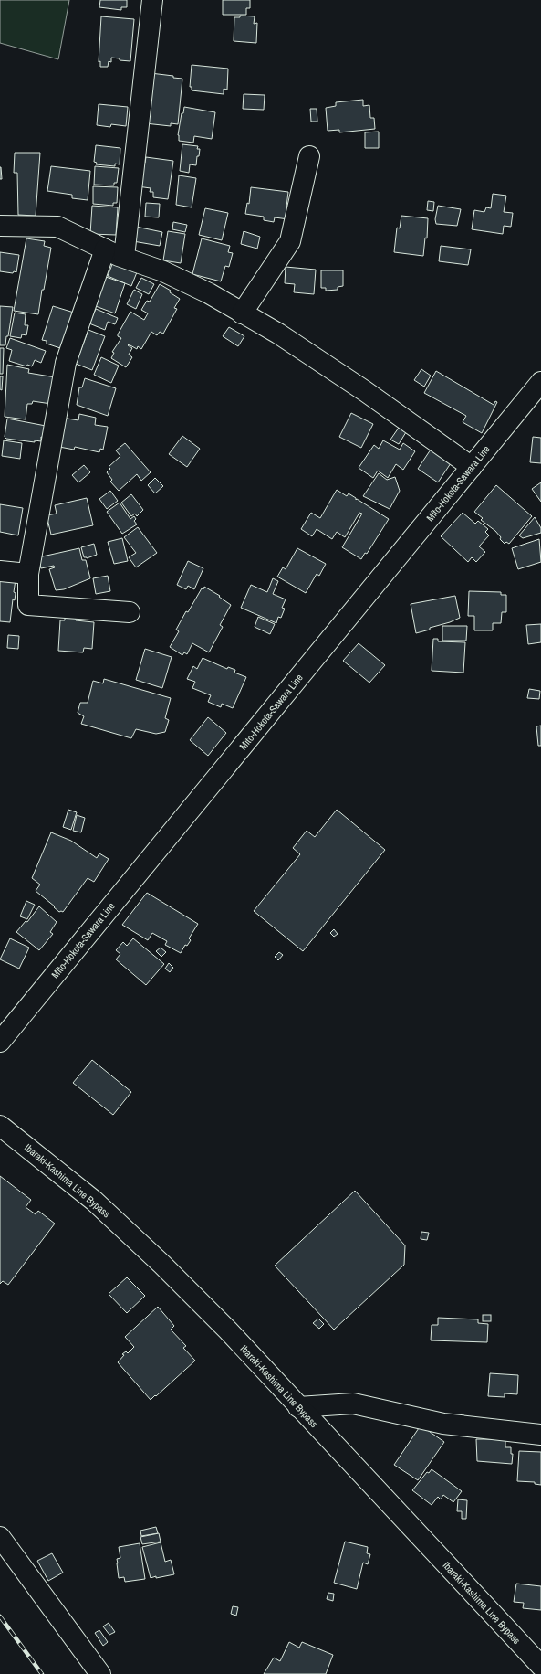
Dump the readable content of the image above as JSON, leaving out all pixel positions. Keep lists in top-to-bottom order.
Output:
{
  "streets": {
    "street": ["Mito-Hokota-Sawara Line", "Ibaraki-Kashima Line Bypass"]
  }
}
